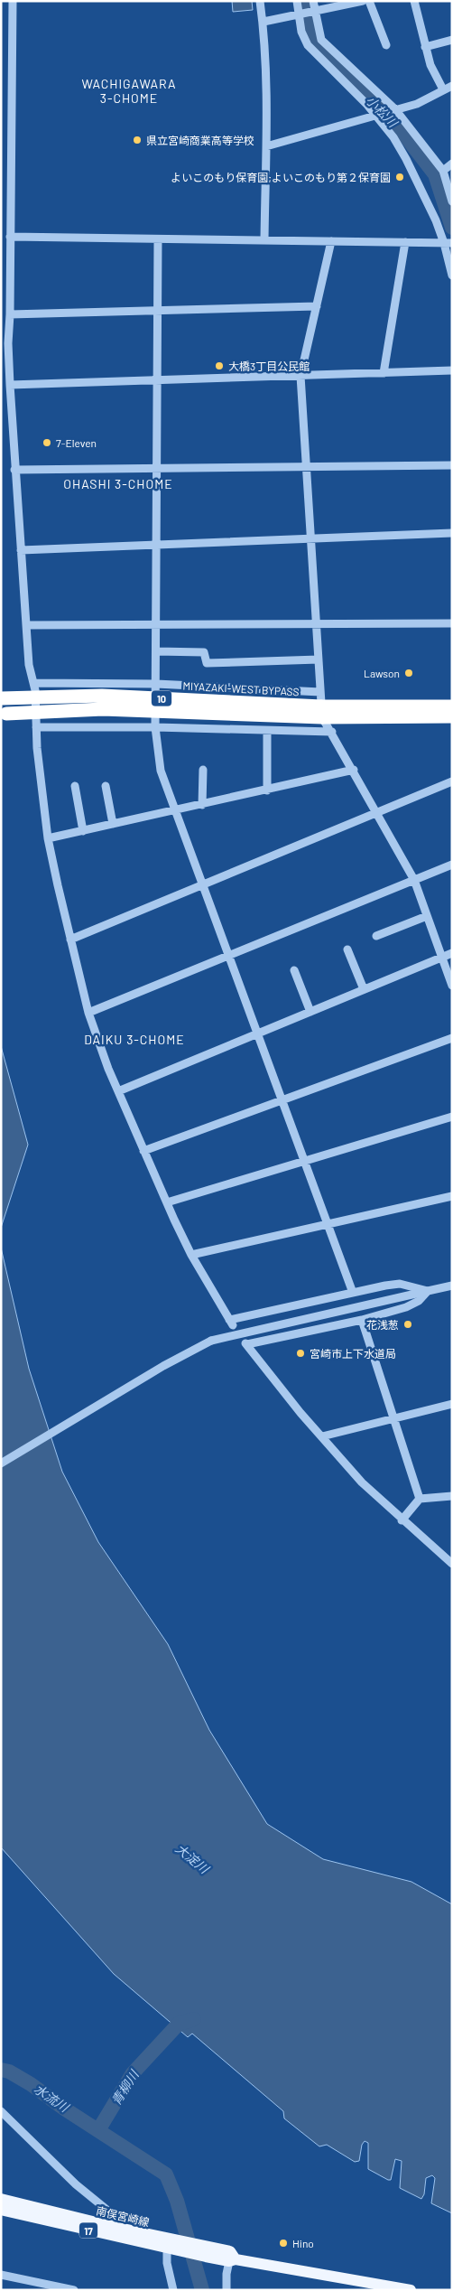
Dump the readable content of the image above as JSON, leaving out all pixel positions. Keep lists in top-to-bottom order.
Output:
{
  "streets": {
    "highway": ["MIYAZAKI-WEST BYPASS", "10"],
    "main road": ["南俣宮崎線", "17"]
  },
  "districts": ["WACHIGAWARA 3-CHOME", "OHASHI 3-CHOME", "DAIKU 3-CHOME"],
  "water": [
    "小松川",
    "大淀川",
    "青柳川",
    "水流川"
  ],
  "places": [
    "県立宮崎商業高等学校",
    "よいこのもり保育園;よいこのもり第２保育園",
    "大橋3丁目公民館",
    "7-Eleven",
    "Lawson",
    "花浅葱",
    "宮崎市上下水道局",
    "Hino"
  ]
}
